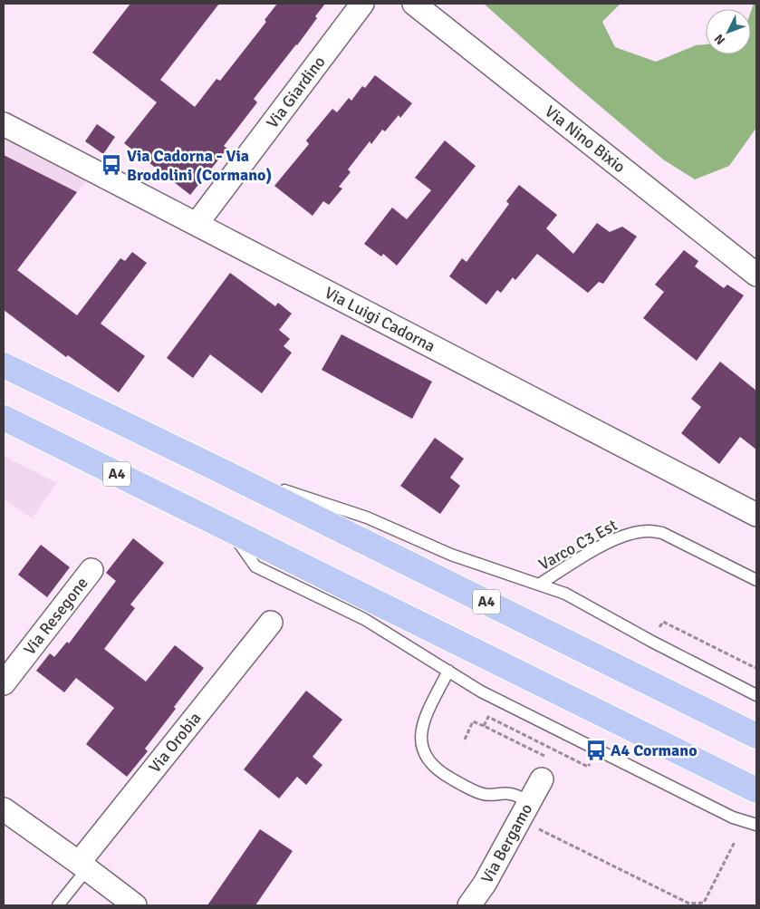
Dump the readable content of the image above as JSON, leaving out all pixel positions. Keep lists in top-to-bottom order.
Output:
{
  "streets": {
    "highway": ["A4"],
    "street": [
      "Via Giardino",
      "Via Nino Bixio",
      "Via Luigi Cadorna",
      "Via Resegone",
      "Via Orobia",
      "Via Bergamo"
    ],
    "lane": ["Varco C3 Est"]
  },
  "crossings": [
    ["Via Giardino", "Via Luigi Cadorna"]
  ],
  "places": {
    "bus stop": ["Via Cadorna - Via Brodolini (Cormano)", "A4 Cormano"]
  },
  "north": "bottom left"
}
